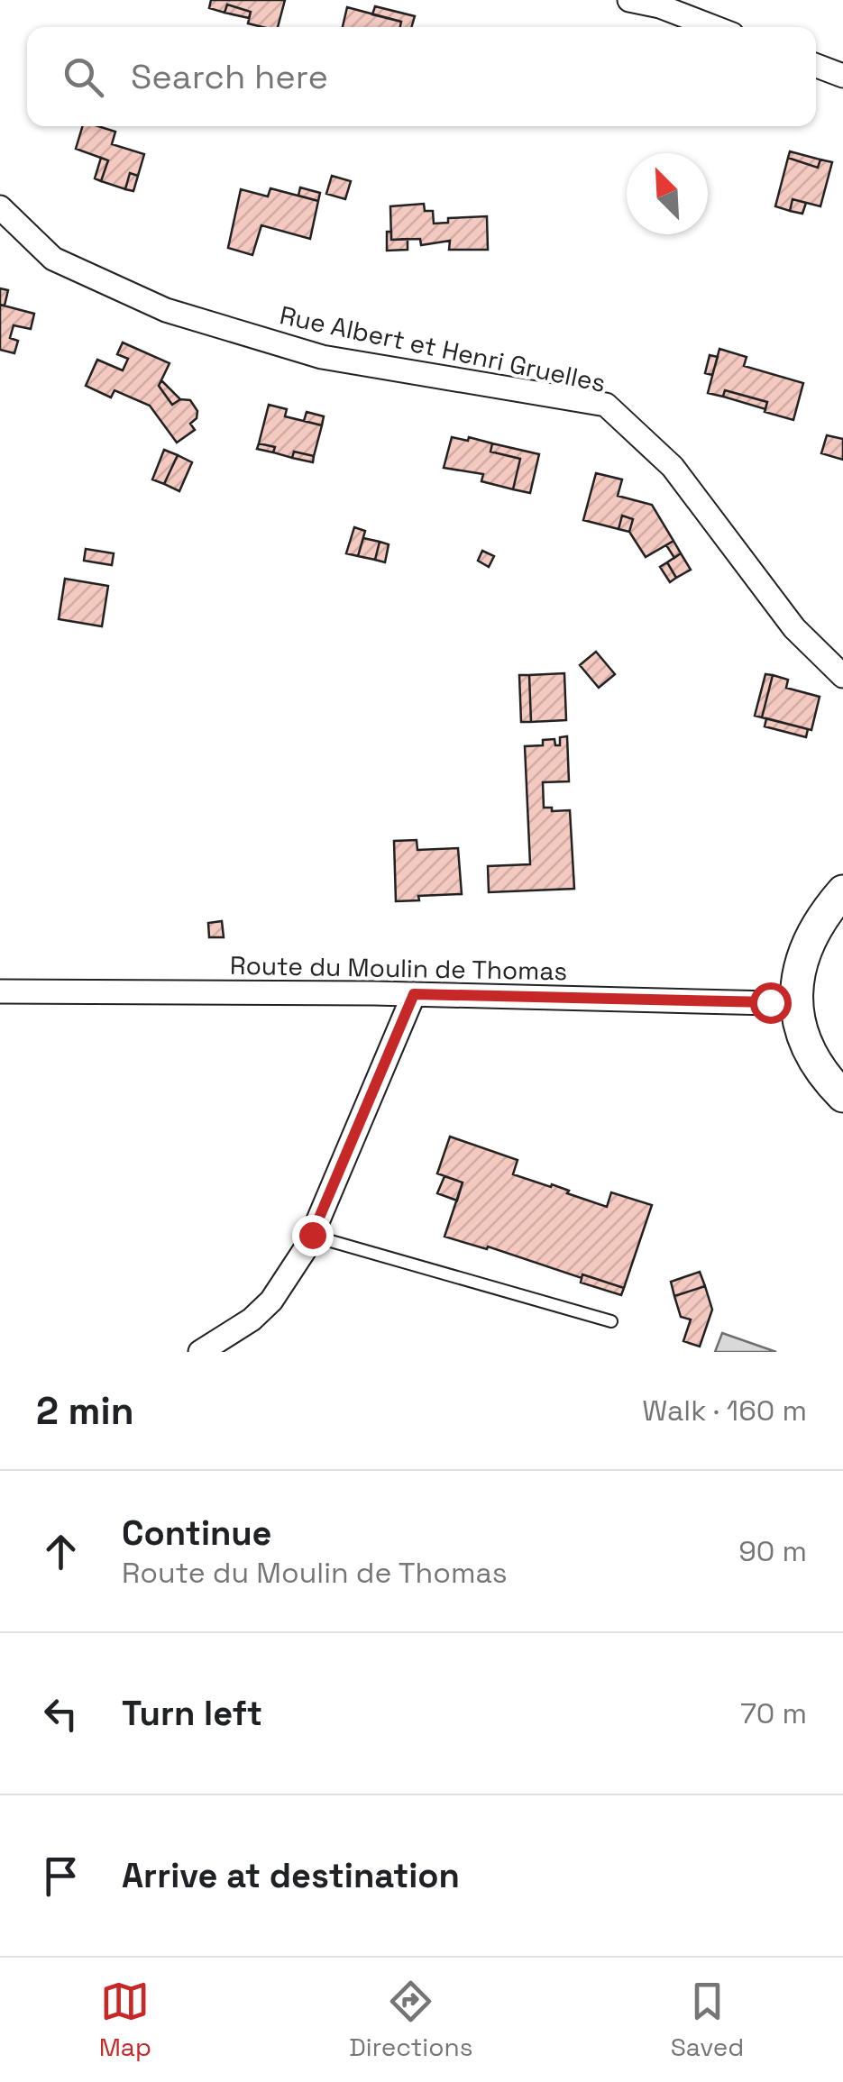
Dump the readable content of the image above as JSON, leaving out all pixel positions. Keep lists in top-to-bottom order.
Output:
{
  "streets": {
    "street": ["Rue Albert et Henri Gruelles", "Route du Moulin de Thomas"]
  },
  "north": "top left",
  "page": {
    "search": "Search here",
    "heading": ["2 min", "Walk · 160 m"],
    "list": [
      ["Continue", "Route du Moulin de Thomas", "90 m"],
      ["Turn left", "70 m"],
      "Arrive at destination"
    ],
    "nav": ["Map", "Directions", "Saved"]
  }
}
